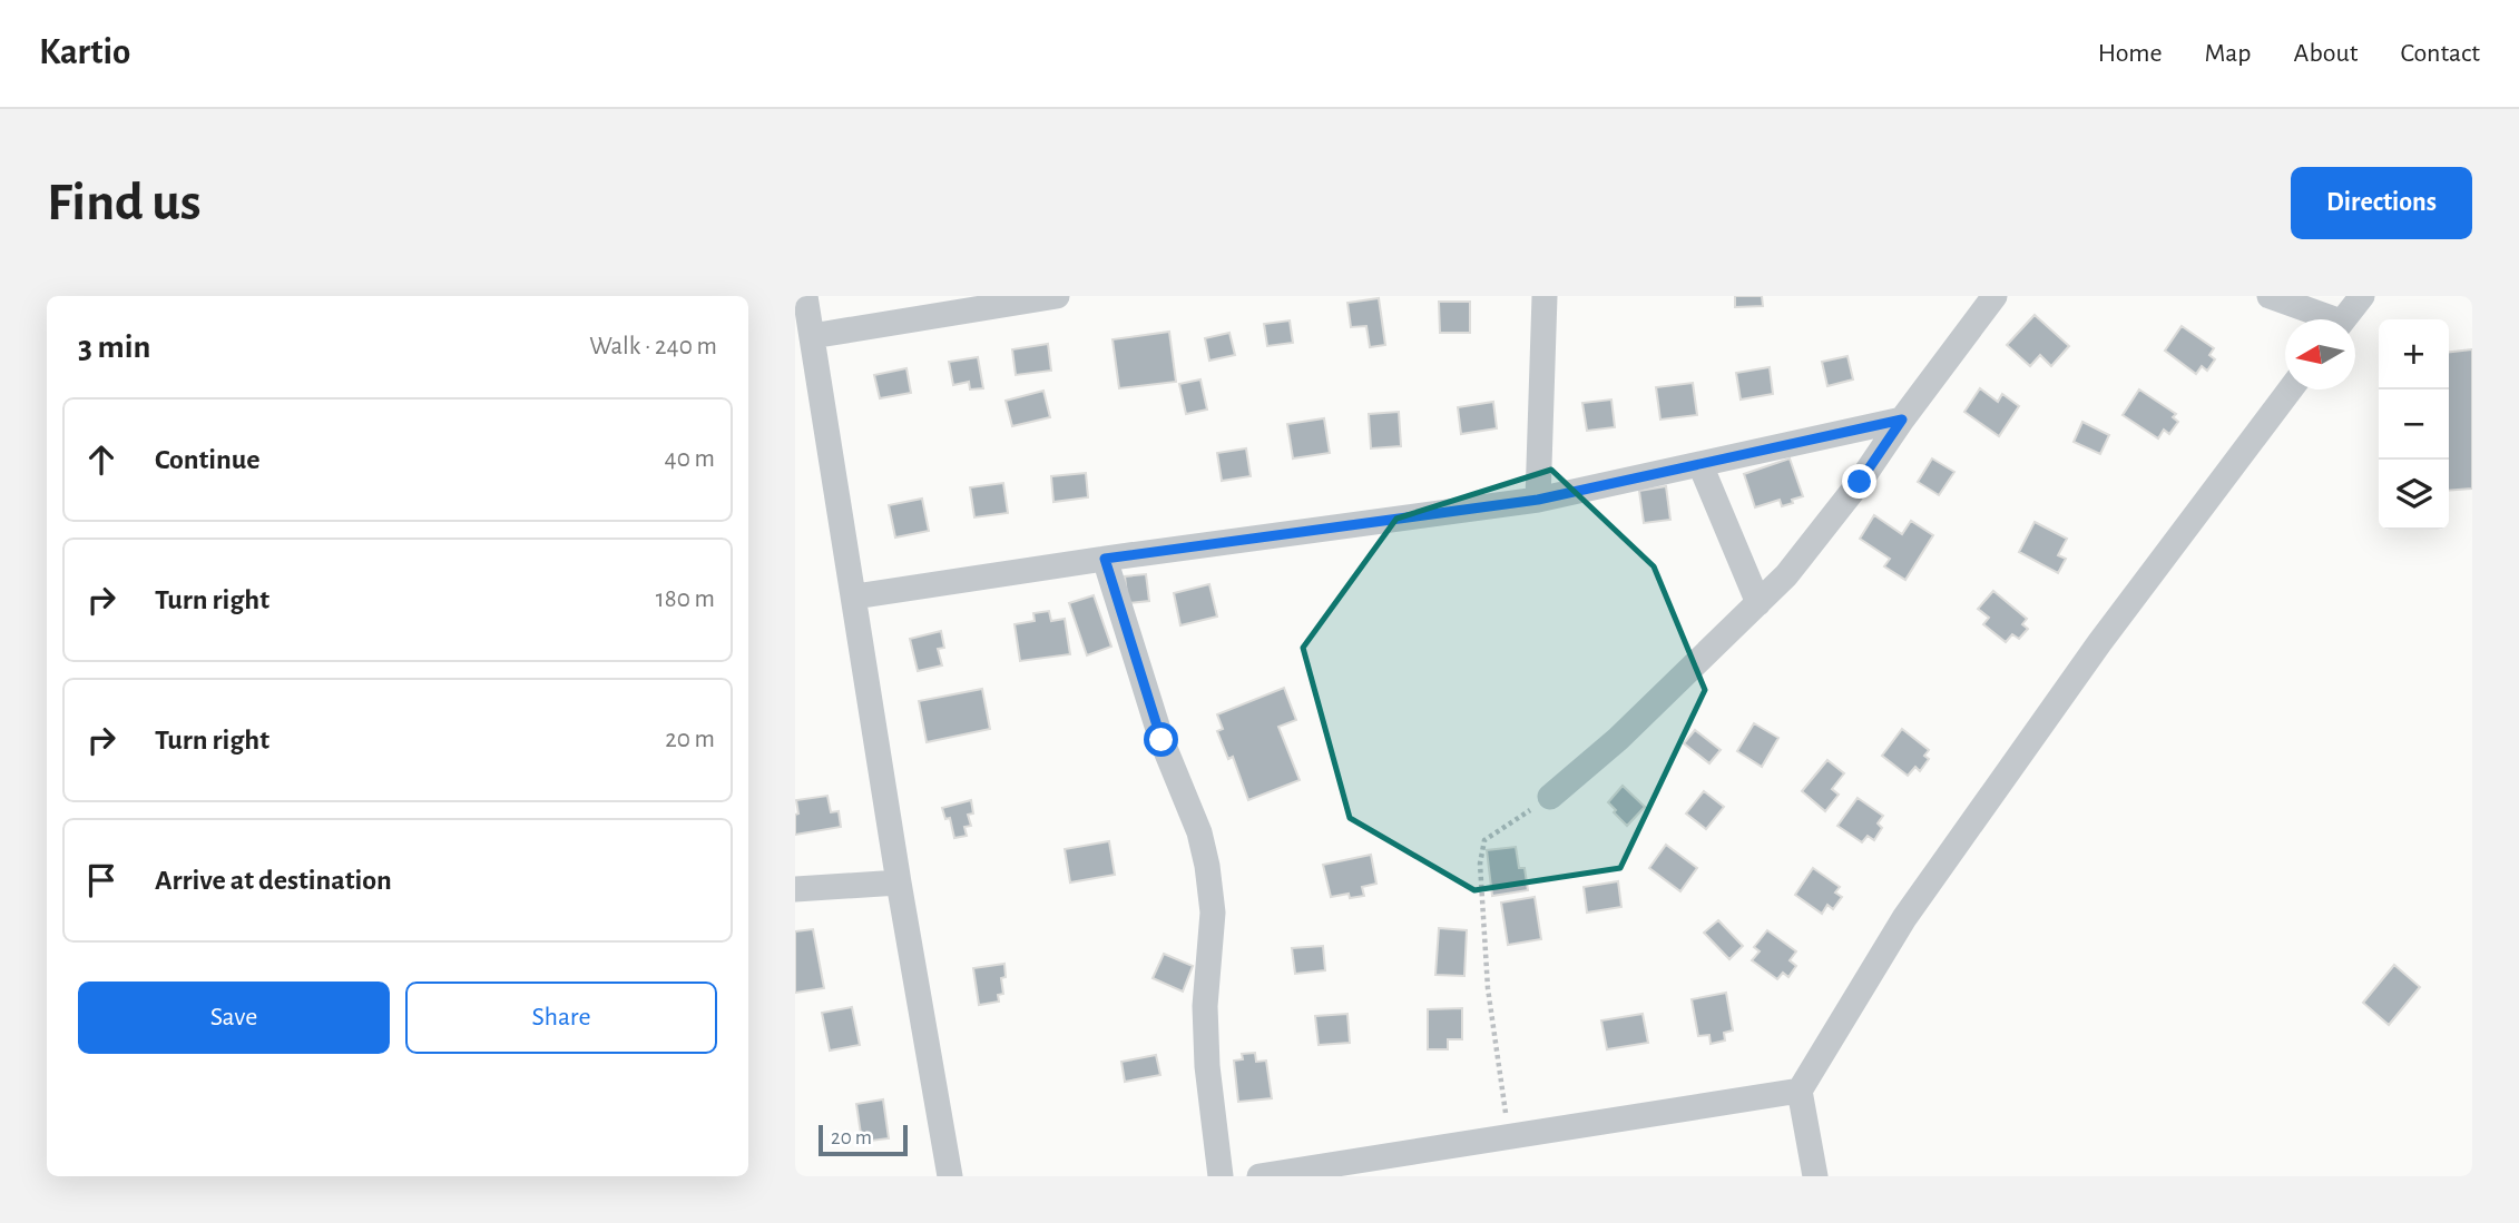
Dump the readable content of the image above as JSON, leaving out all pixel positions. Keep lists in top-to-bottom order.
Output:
{
  "scale_bar": "20 m",
  "north": "left",
  "page": {
    "header": "Kartio",
    "nav": [
      "Home",
      "Map",
      "About",
      "Contact"
    ],
    "buttons": [
      "Directions",
      ["Save", "Share"]
    ],
    "title": "Find us",
    "heading": ["3 min", "Walk · 240 m"],
    "map_buttons": ["+", "−"],
    "list": [
      ["Continue", "40 m"],
      ["Turn right", "180 m"],
      ["Turn right", "20 m"],
      "Arrive at destination"
    ],
    "scale": "20 m"
  }
}
